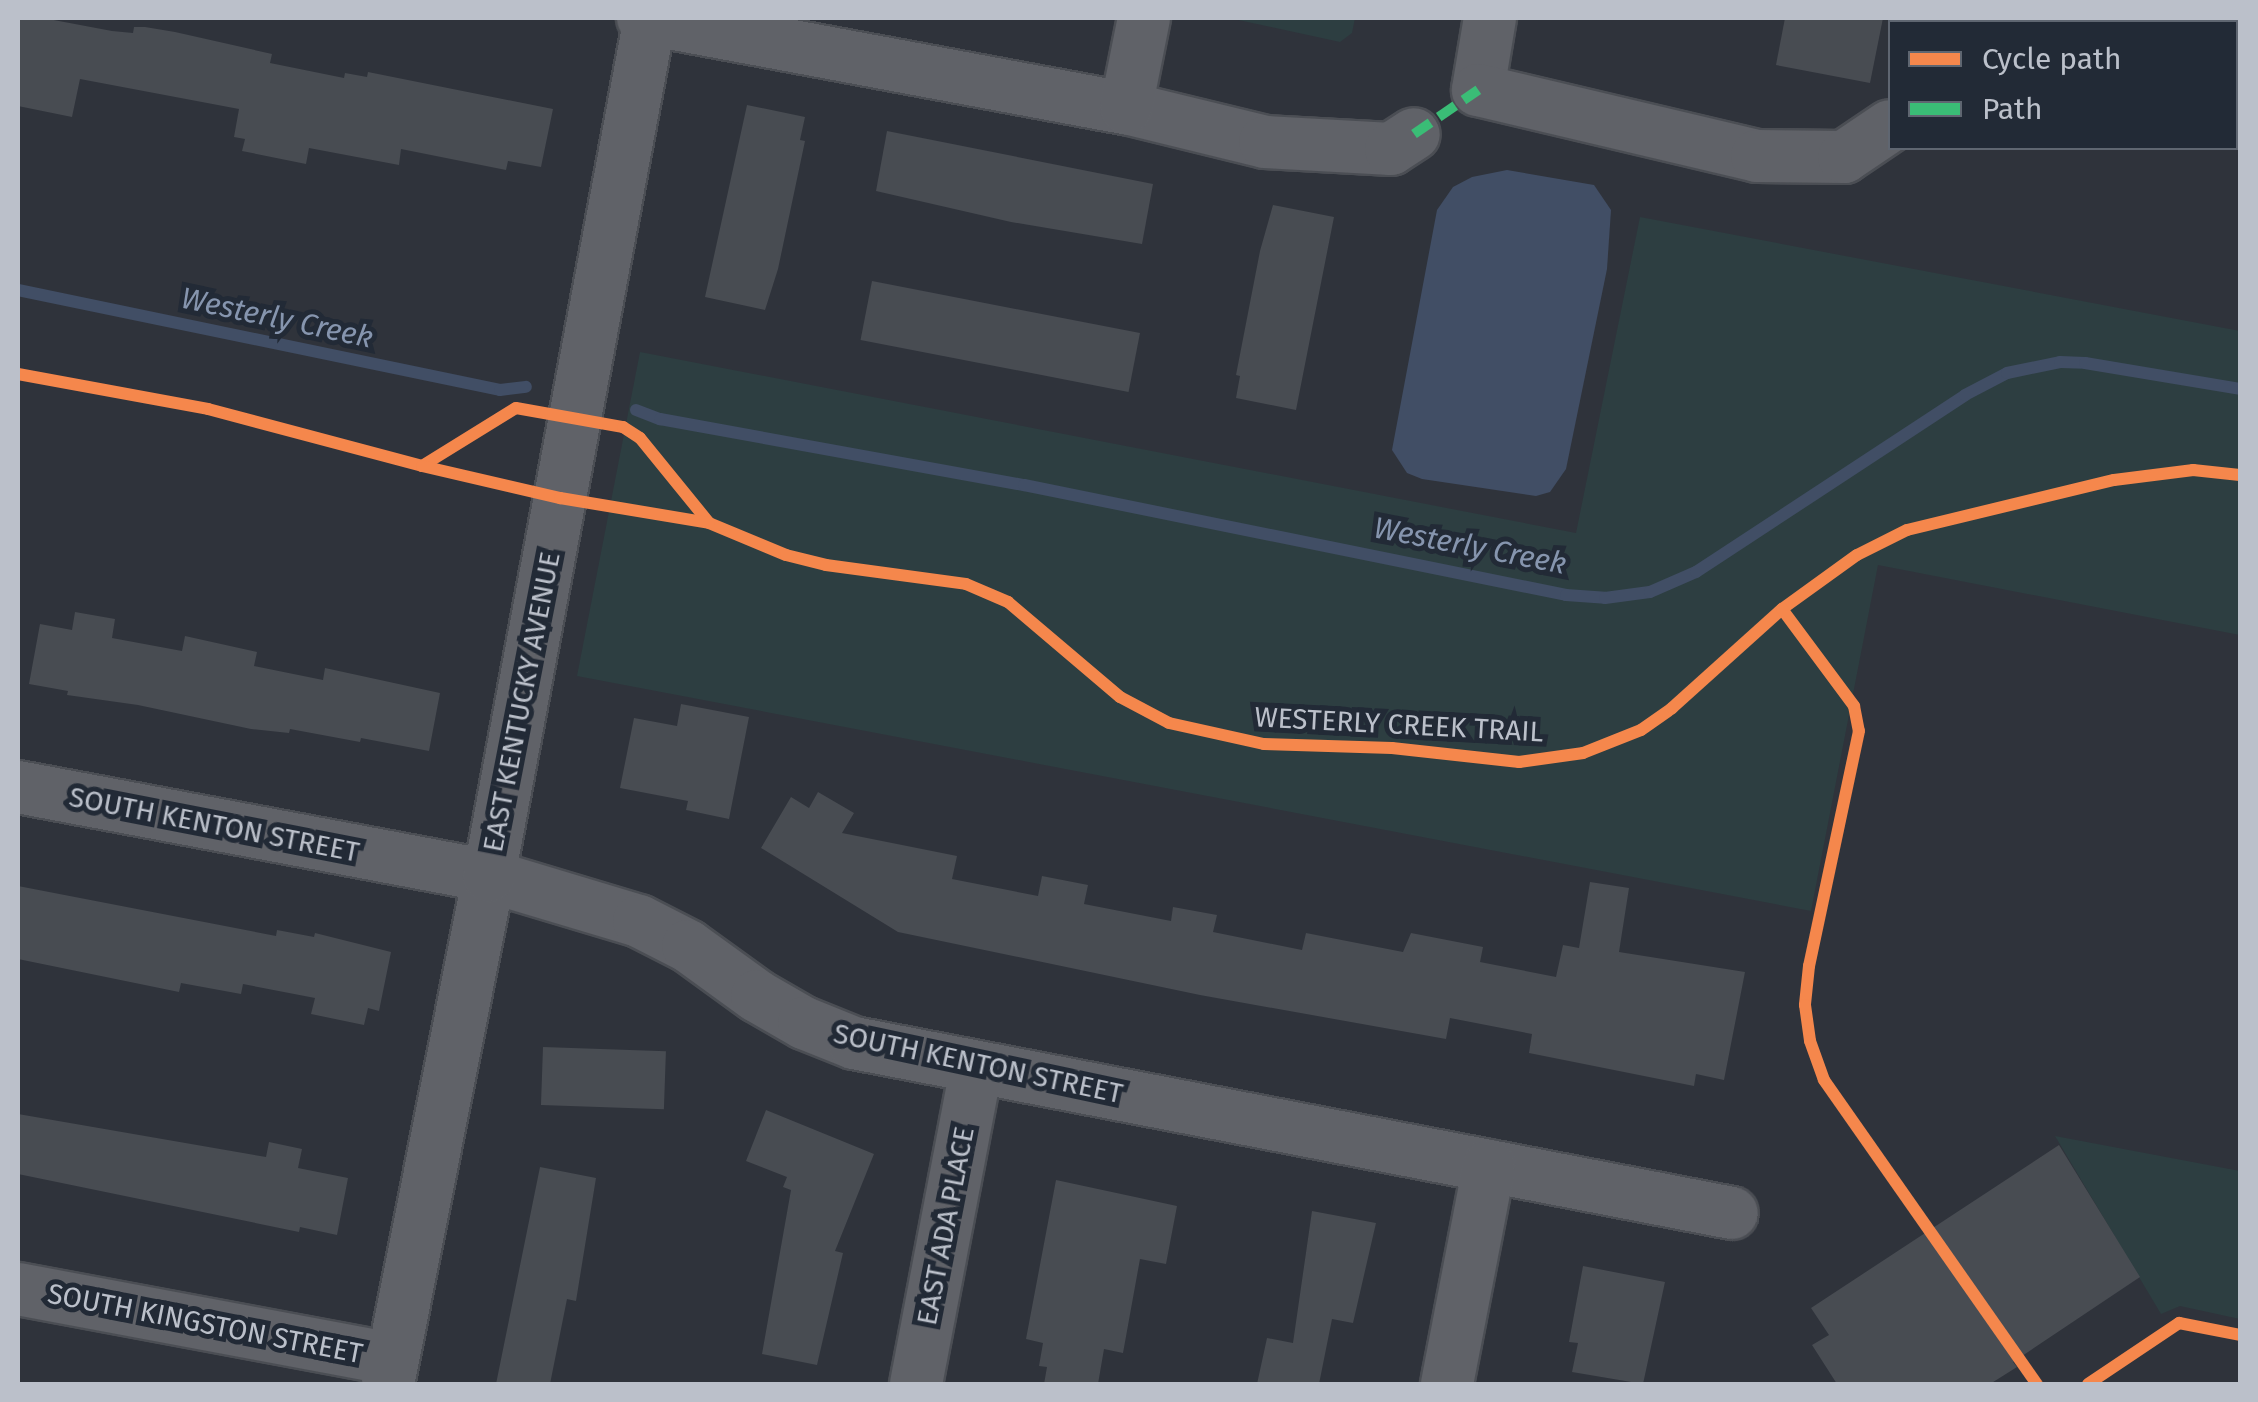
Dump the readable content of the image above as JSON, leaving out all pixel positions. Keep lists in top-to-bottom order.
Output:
{
  "streets": {
    "street": [
      "EAST KENTUCKY AVENUE",
      "SOUTH KENTON STREET",
      "EAST ADA PLACE",
      "SOUTH KINGSTON STREET"
    ],
    "cycle path": ["WESTERLY CREEK TRAIL"]
  },
  "crossings": [
    ["EAST KENTUCKY AVENUE", "SOUTH KENTON STREET"],
    ["EAST KENTUCKY AVENUE", "SOUTH KINGSTON STREET"],
    ["SOUTH KENTON STREET", "EAST ADA PLACE"]
  ],
  "water": ["Westerly Creek"],
  "legend": ["Cycle path", "Path"]
}
